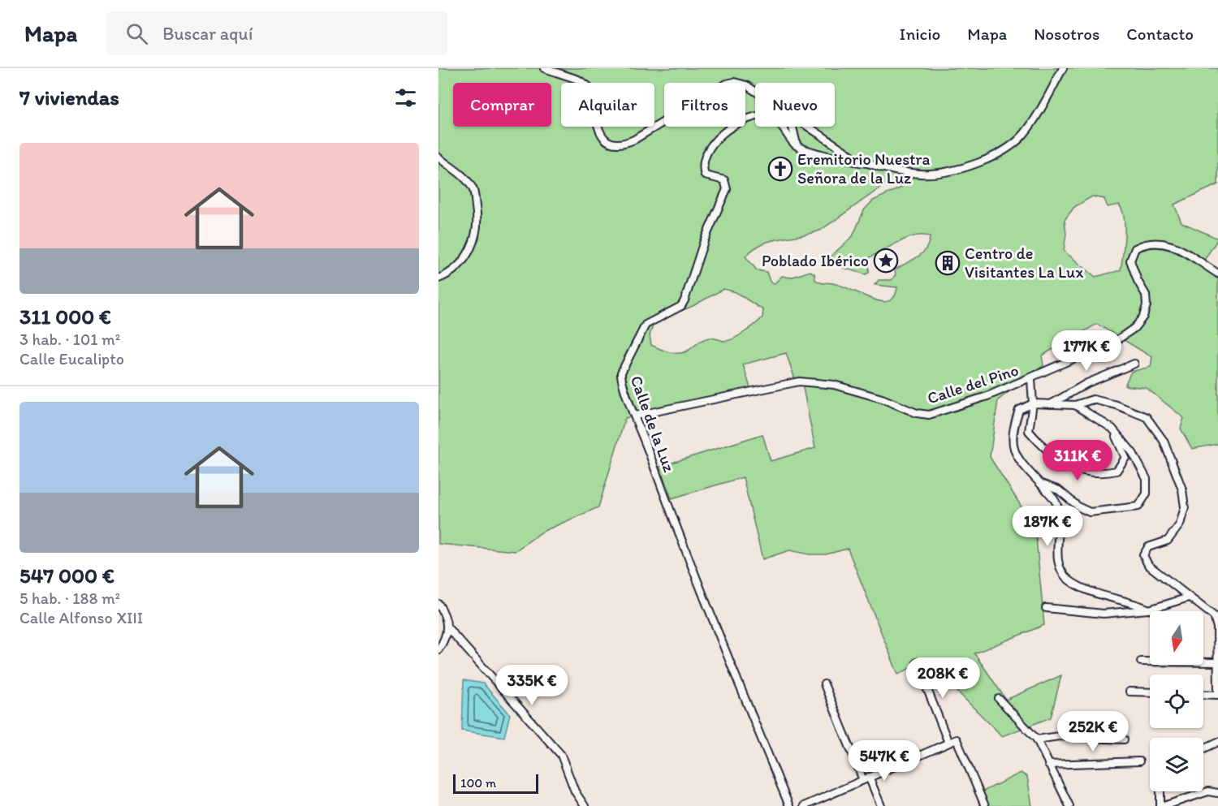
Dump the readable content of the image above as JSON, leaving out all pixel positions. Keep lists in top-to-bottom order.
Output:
{
  "streets": {
    "street": ["Calle del Pino", "Calle de la Luz"]
  },
  "crossings": [
    ["Calle del Pino", "Calle de la Luz"]
  ],
  "places": {
    "church": ["Eremitorio Nuestra Señora de la Luz"],
    "place": ["Poblado Ibérico"],
    "building": ["Centro de Visitantes La Lux"]
  },
  "scale_bar": "100 m",
  "north": "bottom",
  "page": {
    "header": "Mapa",
    "search": "Buscar aquí",
    "nav": [
      "Inicio",
      "Mapa",
      "Nosotros",
      "Contacto"
    ],
    "heading": "7 viviendas",
    "chip": [
      "Comprar",
      "Alquilar",
      "Filtros",
      "Nuevo"
    ],
    "list": [
      {
        "name": "311 000 €",
        "note": "3 hab. · 101 m² · Calle Eucalipto"
      },
      {
        "name": "547 000 €",
        "note": "5 hab. · 188 m² · Calle Alfonso XIII"
      }
    ],
    "price": [
      "177K €",
      "311K €",
      "187K €",
      "208K €",
      "335K €",
      "252K €",
      "547K €"
    ],
    "scale": "100 m"
  }
}
